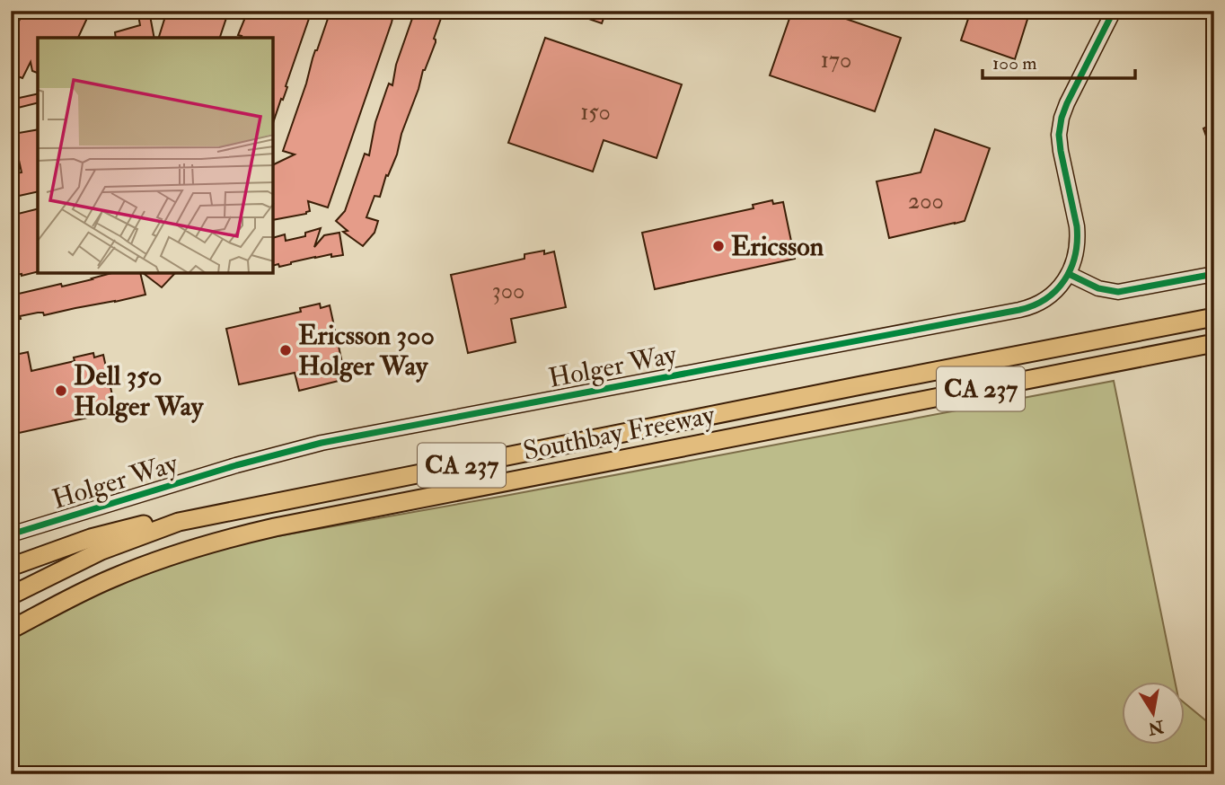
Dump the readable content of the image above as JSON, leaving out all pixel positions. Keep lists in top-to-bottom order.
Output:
{
  "streets": {
    "highway": ["CA 237", "Southbay Freeway"],
    "street": ["Holger Way"]
  },
  "places": ["Ericsson", "Ericsson 300 Holger Way", "Dell 350 Holger Way"],
  "house_numbers": [
    "170",
    "150",
    "200",
    "300"
  ],
  "scale_bar": "100 m",
  "north": "bottom"
}
